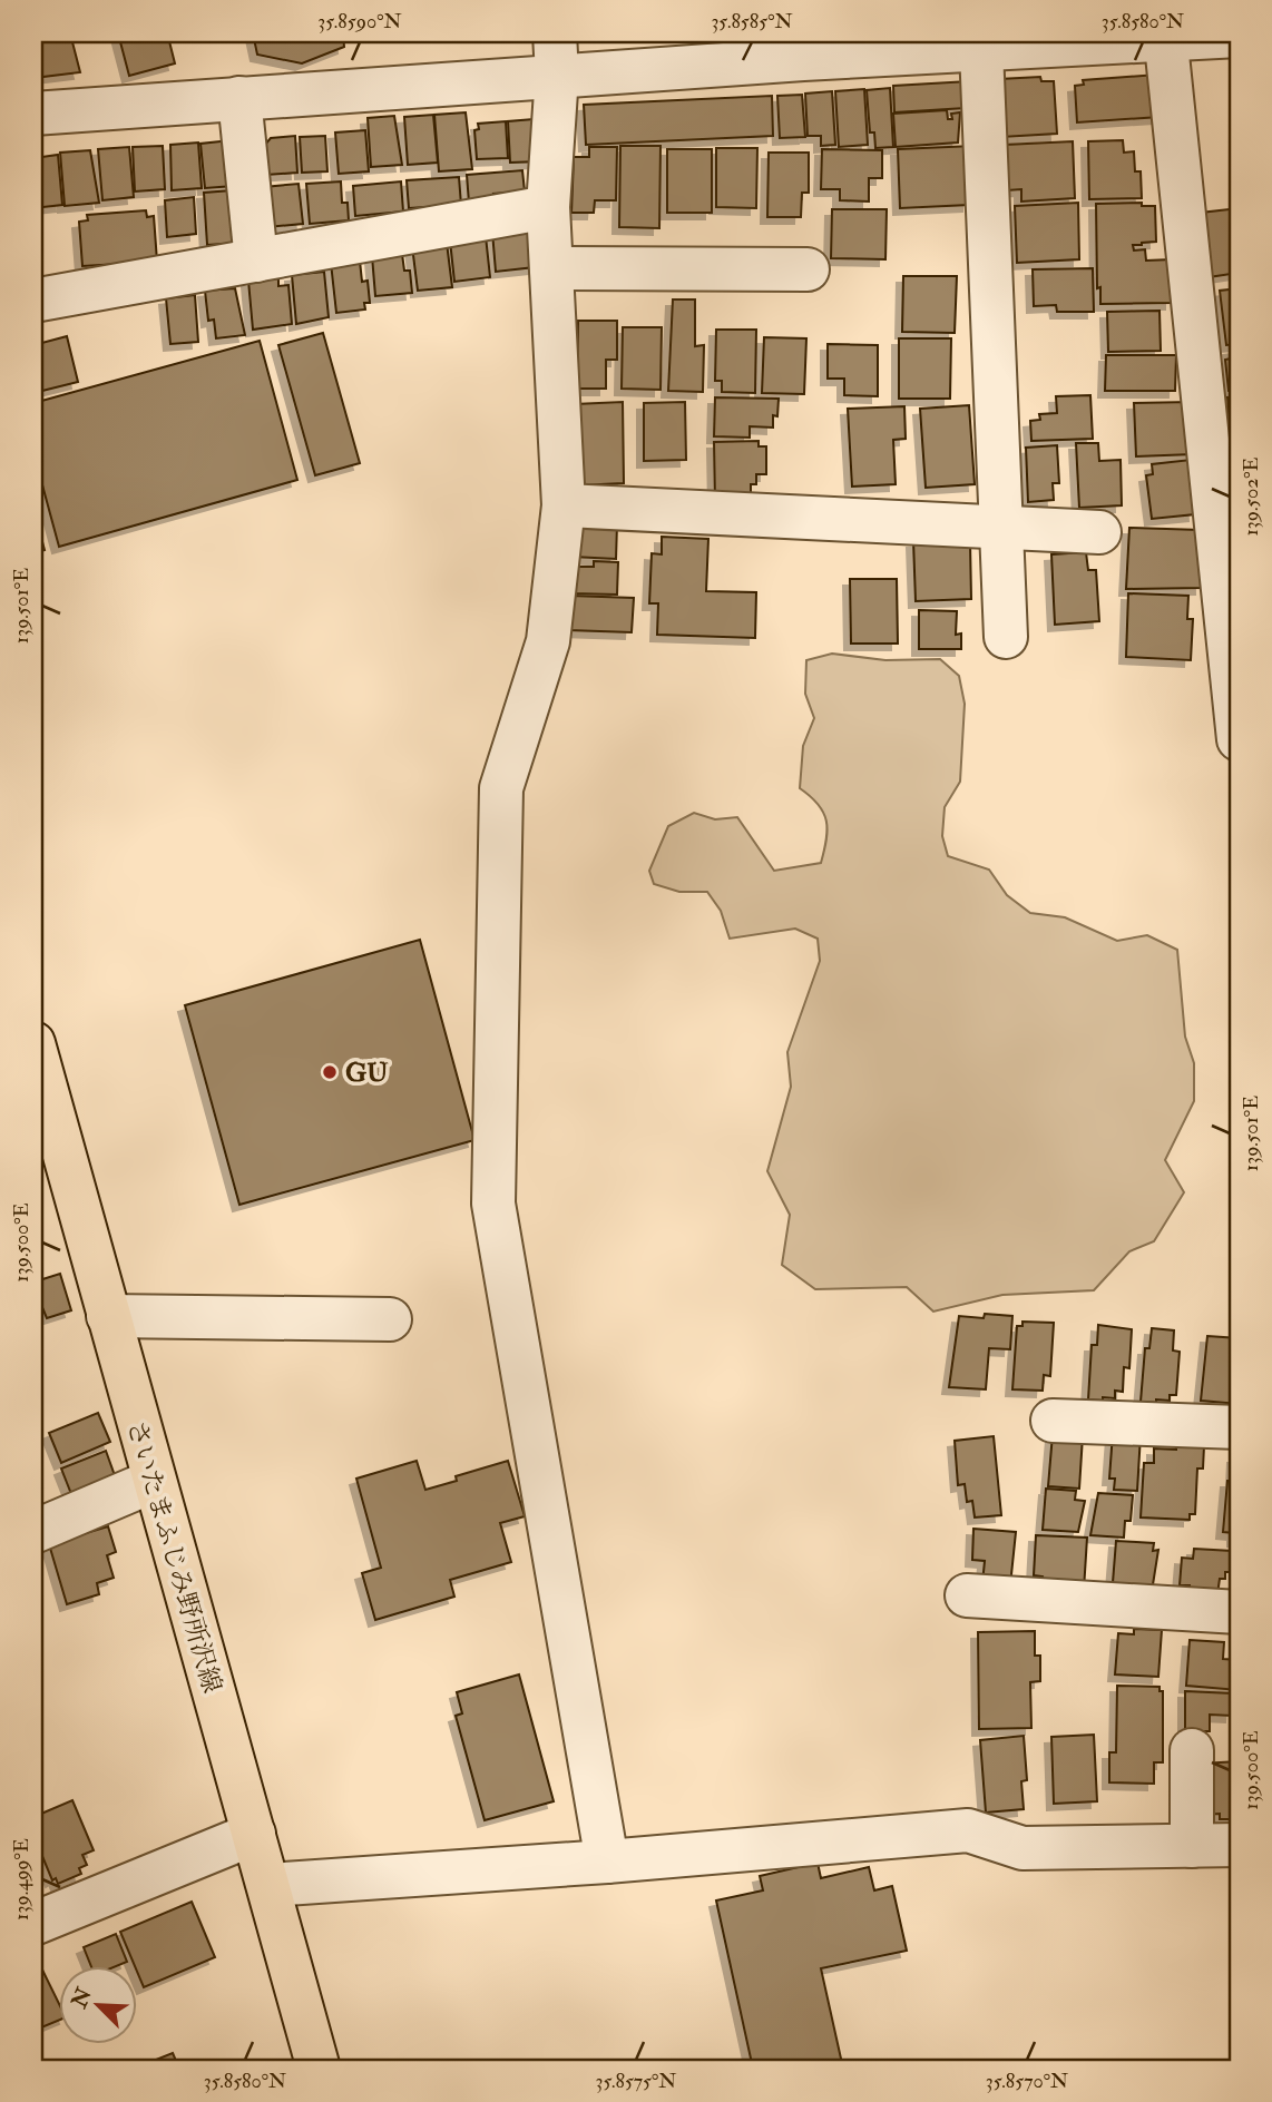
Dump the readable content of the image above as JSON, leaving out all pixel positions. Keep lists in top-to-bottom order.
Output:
{
  "streets": {
    "main road": ["さいたまふじみ野所沢線"]
  },
  "places": ["GU"],
  "north": "top left",
  "coordinates": [
    "35.8590°N",
    "35.8585°N",
    "35.8580°N",
    "139.502°E",
    "139.501°E",
    "139.500°E",
    "139.499°E",
    "35.8575°N",
    "35.8570°N"
  ]
}
